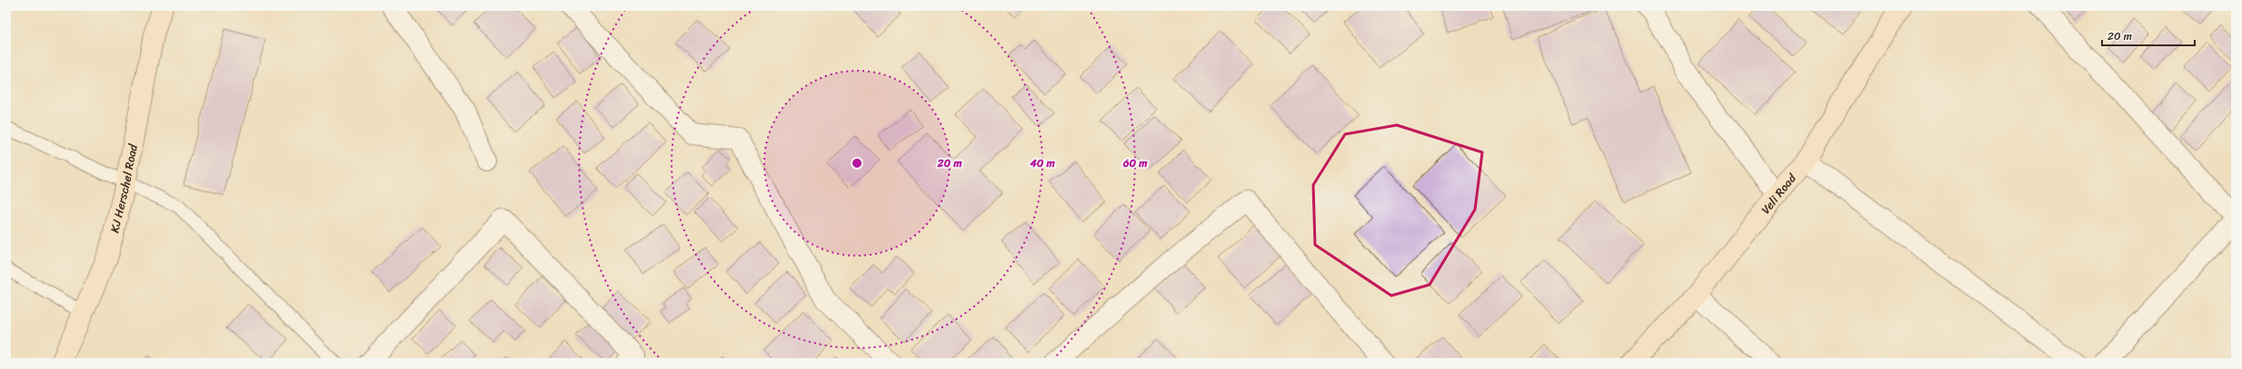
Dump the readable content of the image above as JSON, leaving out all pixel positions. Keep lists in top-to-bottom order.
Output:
{
  "streets": {
    "main road": ["KJ Herschel Road", "Veli Road"]
  },
  "scale_bar": "20 m",
  "rings": ["20 m", "40 m", "60 m"]
}
